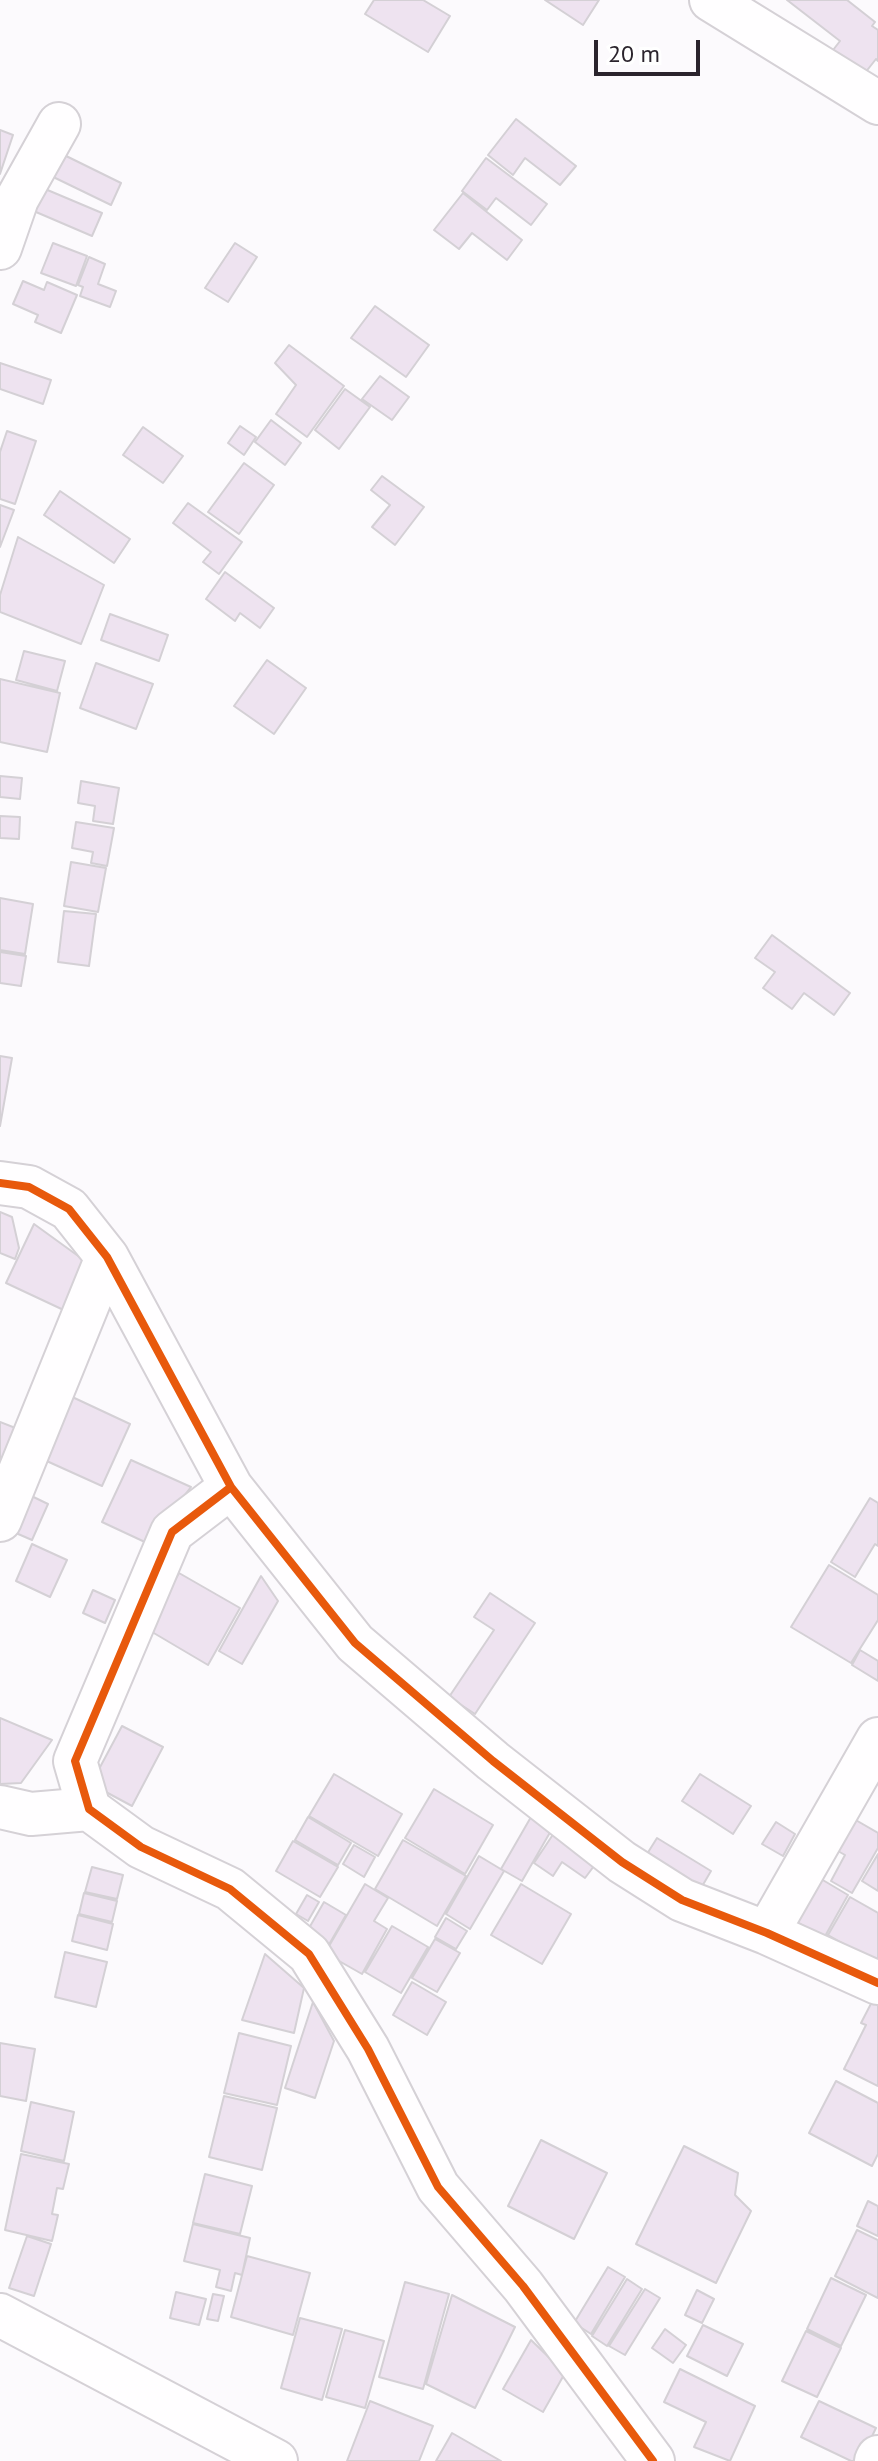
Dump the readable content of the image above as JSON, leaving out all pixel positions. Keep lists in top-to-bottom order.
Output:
{
  "scale_bar": "20 m"
}
